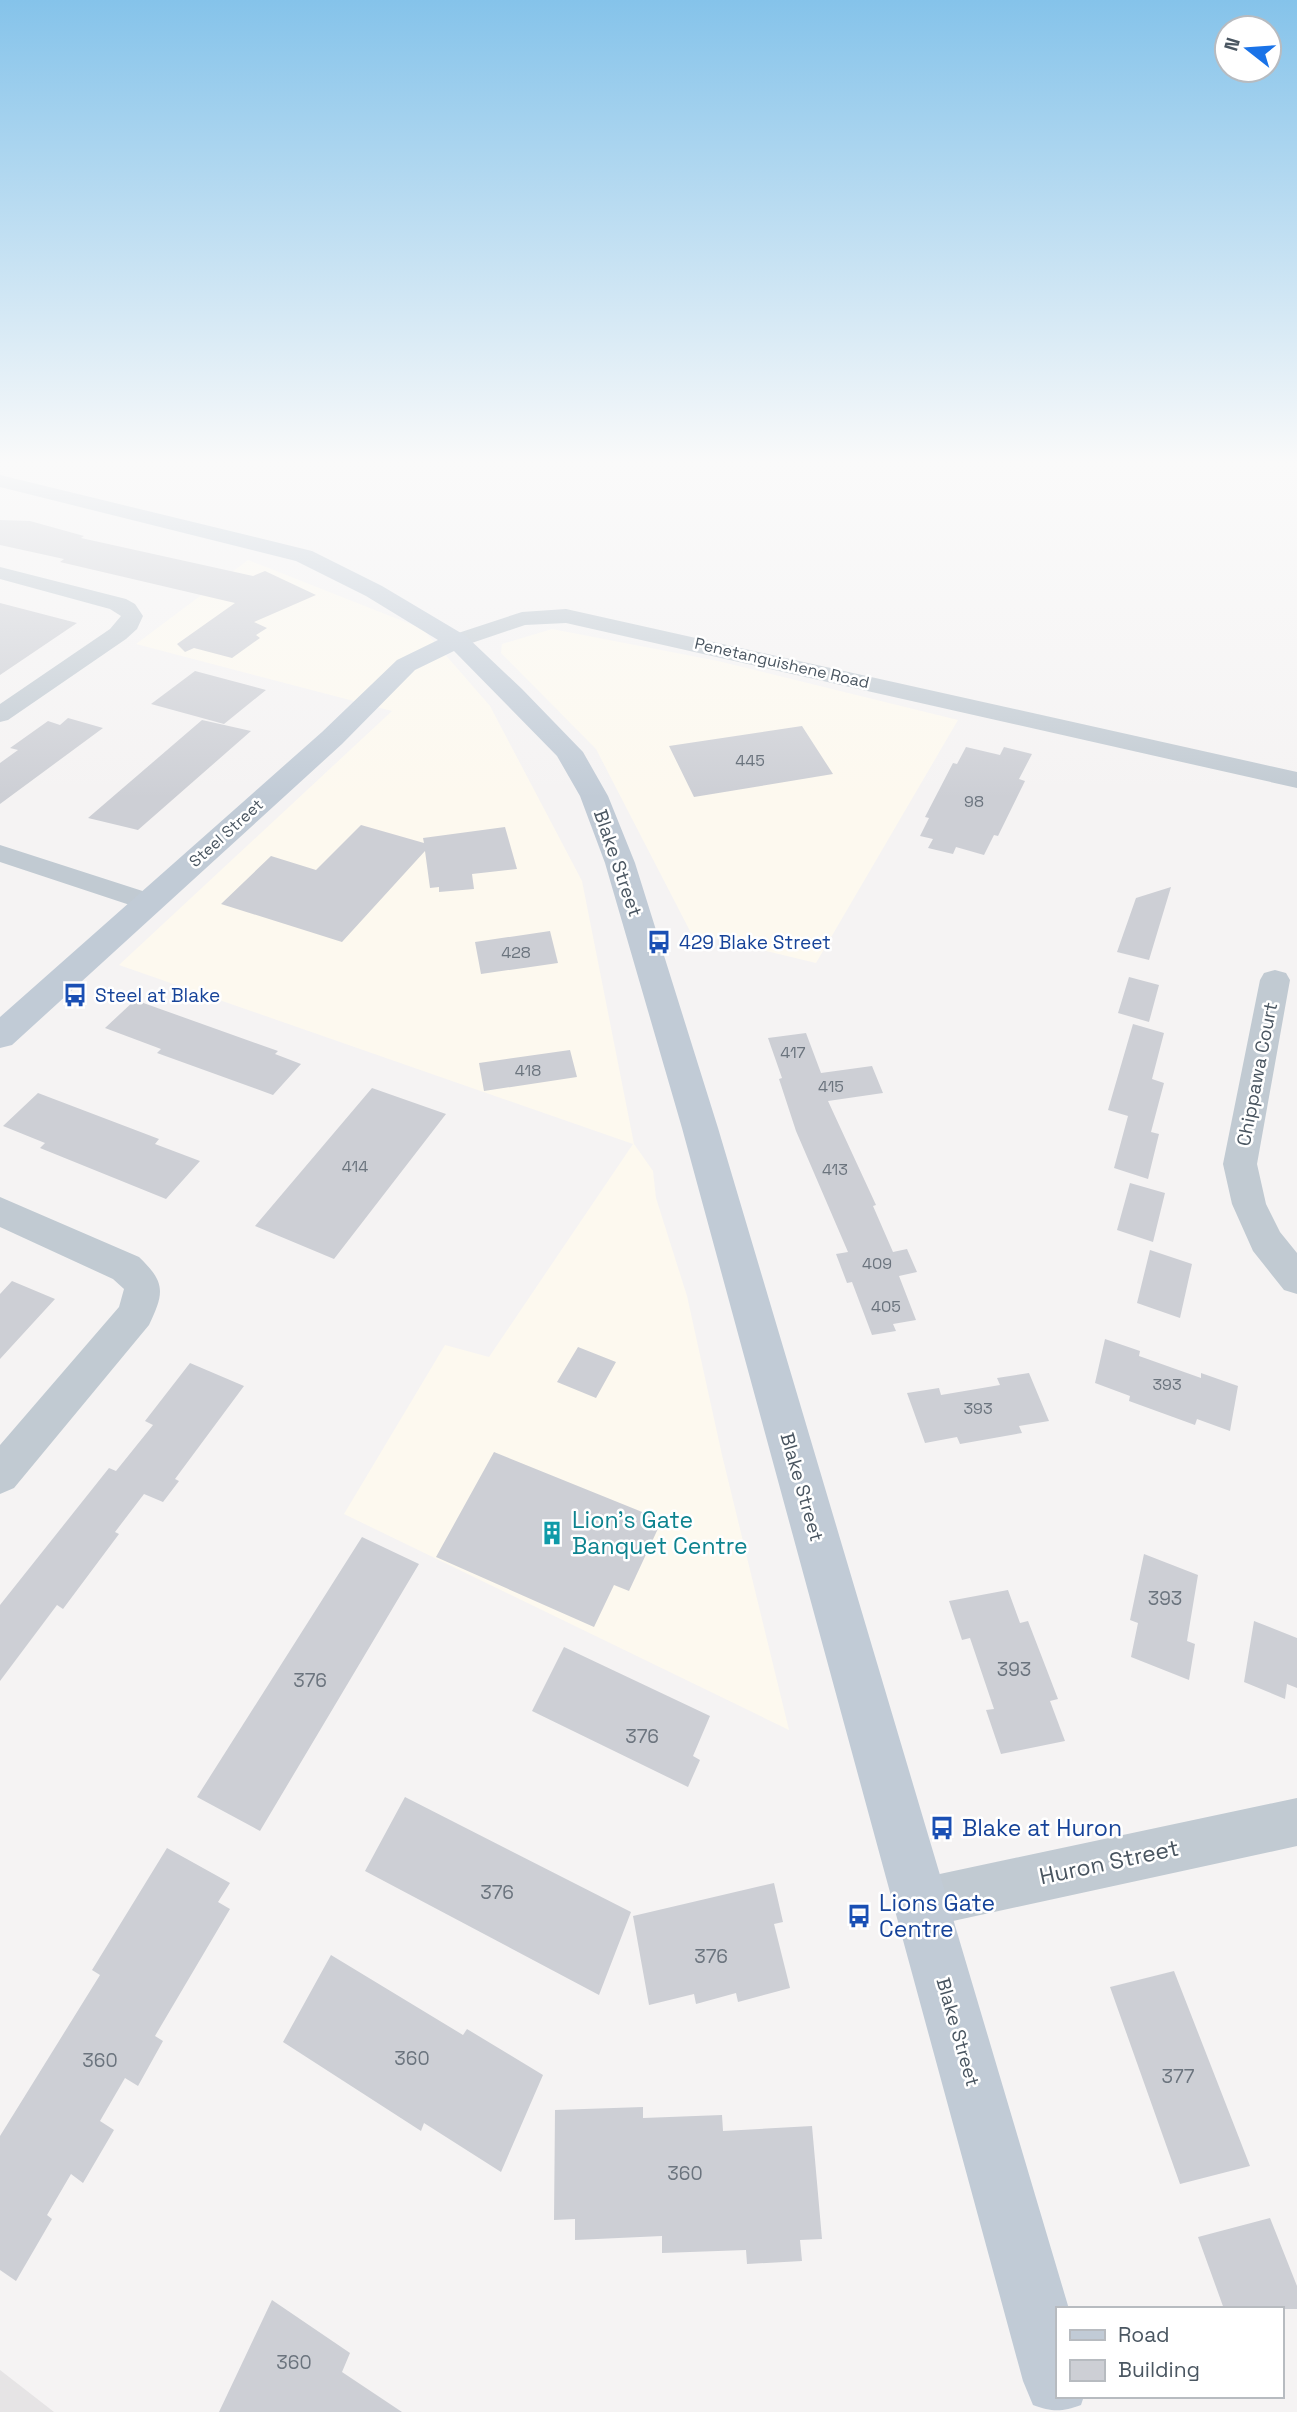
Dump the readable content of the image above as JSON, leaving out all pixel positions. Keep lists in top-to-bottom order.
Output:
{
  "streets": {
    "main road": ["Steel Street", "Blake Street"],
    "street": ["Penetanguishene Road", "Chippawa Court", "Huron Street"]
  },
  "crossings": [
    ["Penetanguishene Road", "Steel Street"],
    ["Penetanguishene Road", "Blake Street"],
    ["Steel Street", "Blake Street"],
    ["Blake Street", "Huron Street"]
  ],
  "places": {
    "bus stop": [
      "429 Blake Street",
      "Steel at Blake",
      "Blake at Huron",
      "Lions Gate Centre"
    ],
    "building": ["Lion's Gate Banquet Centre"]
  },
  "house_numbers": [
    "445",
    "98",
    "428",
    "417",
    "418",
    "415",
    "414",
    "413",
    "409",
    "405",
    "393",
    "393",
    "393",
    "393",
    "376",
    "376",
    "376",
    "376",
    "360",
    "360",
    "377",
    "360",
    "360"
  ],
  "legend": ["Road", "Building"],
  "north": "left"
}
